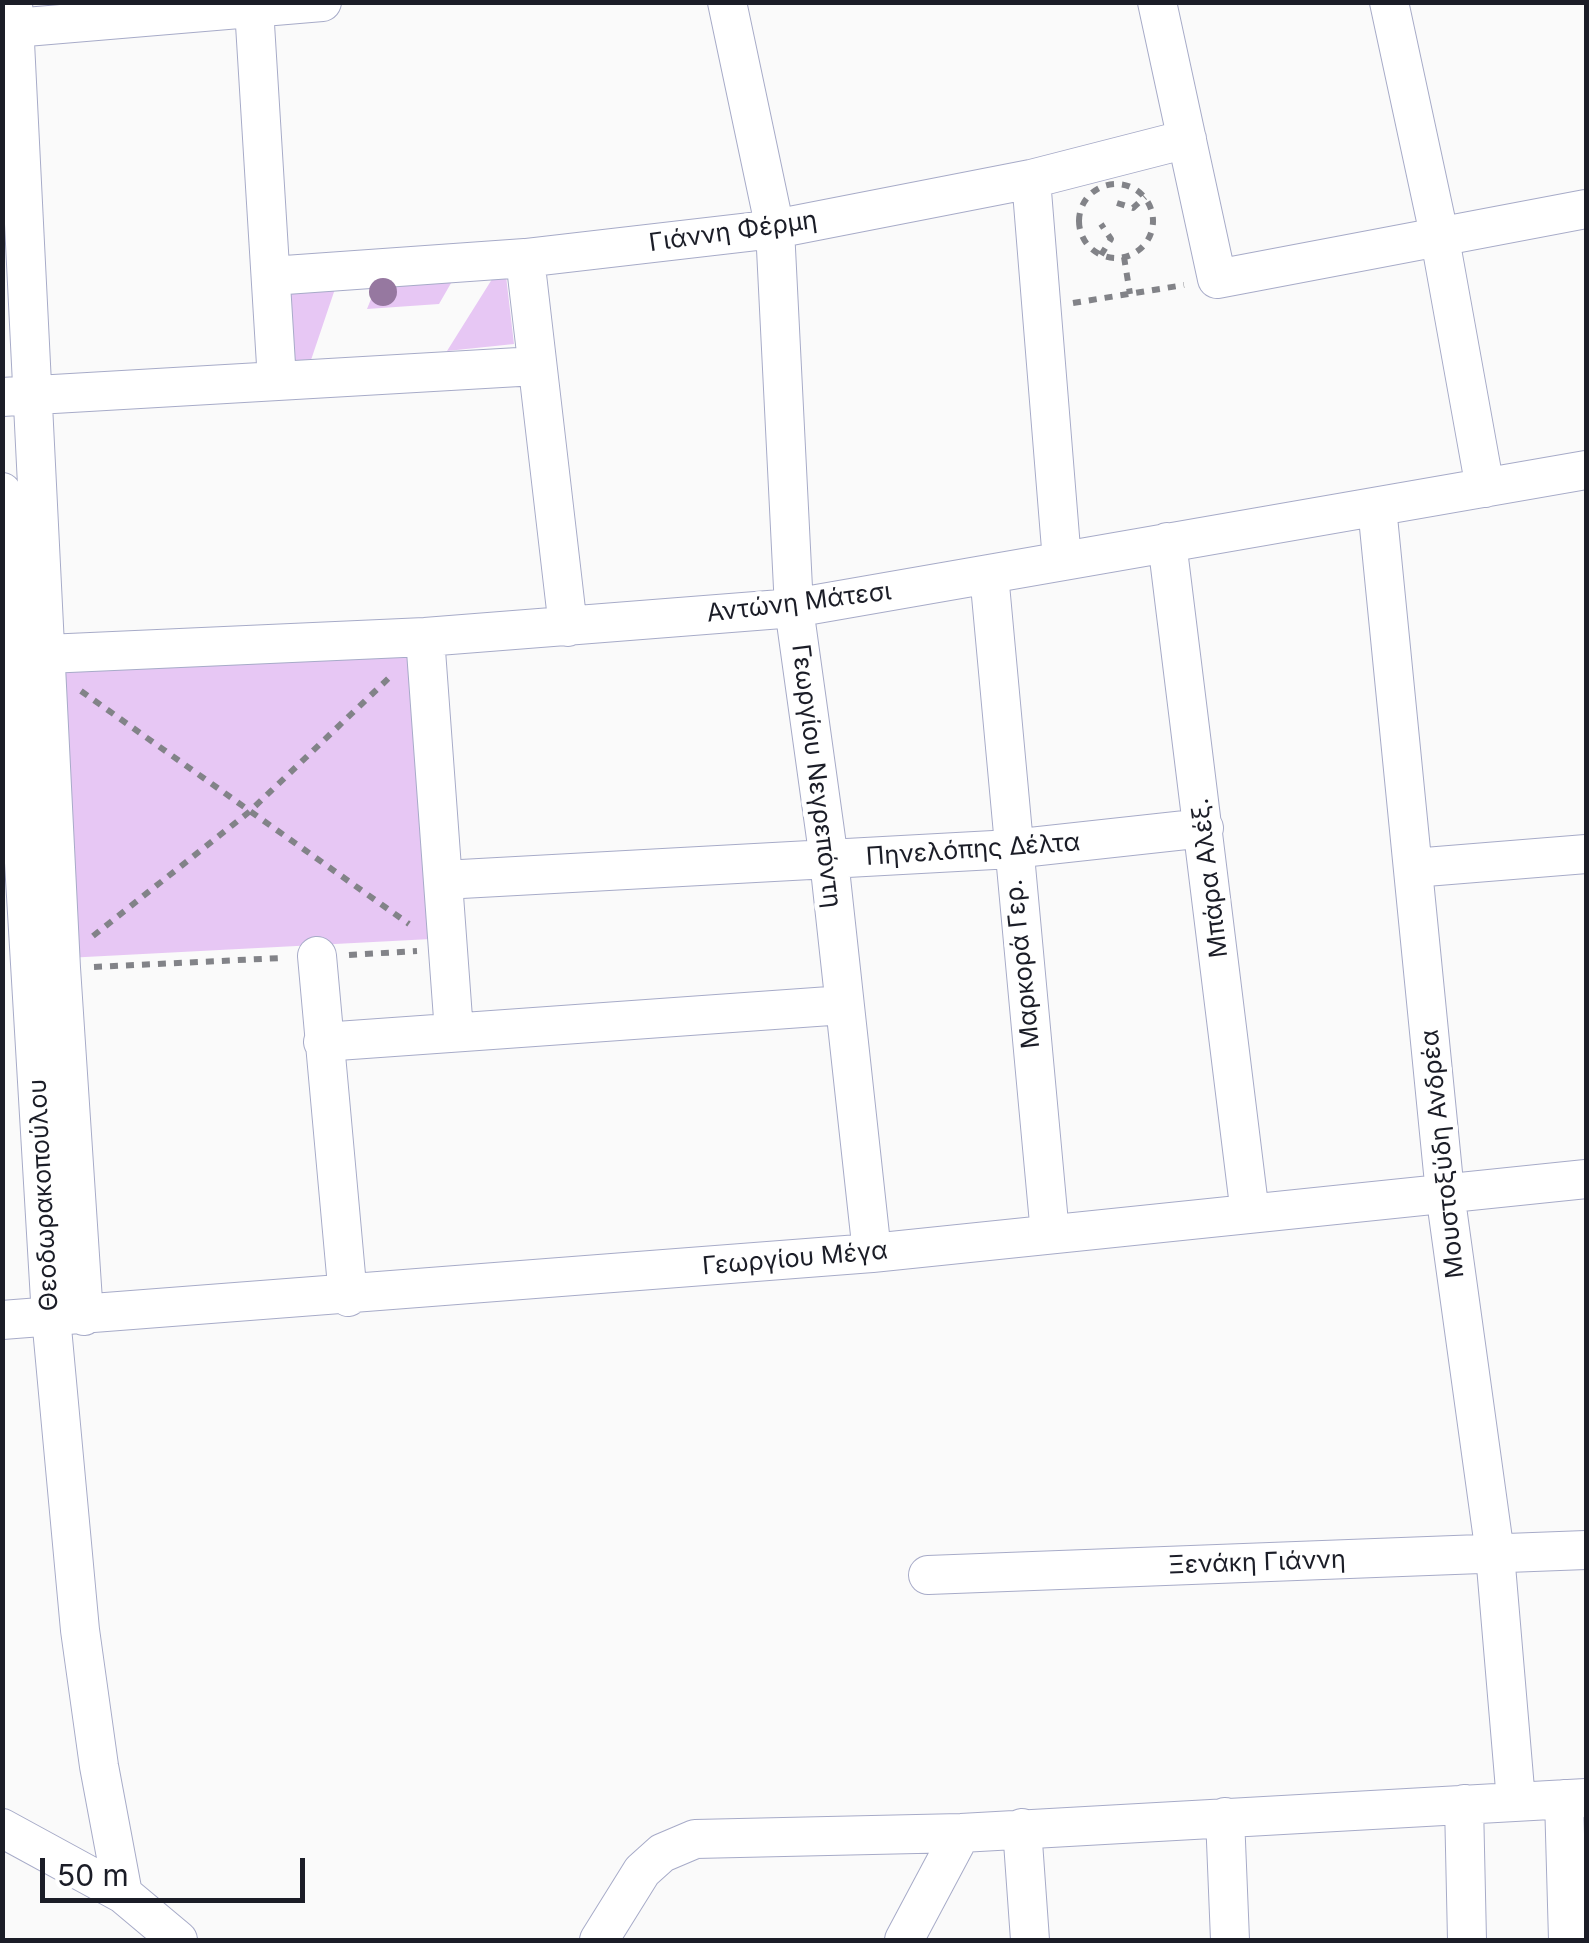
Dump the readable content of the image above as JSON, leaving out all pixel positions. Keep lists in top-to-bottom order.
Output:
{
  "streets": {
    "street": [
      "Γιάννη Φέρμη",
      "Αντώνη Μάτεσι",
      "Γεωργίου Νεγρεπόντη",
      "Πηνελόπης Δέλτα",
      "Μπάρα Αλέξ.",
      "Μαρκορά Γερ.",
      "Μουστοξύδη Ανδρέα",
      "Θεοδωρακοπούλου",
      "Γεωργίου Μέγα",
      "Ξενάκη Γιάννη"
    ]
  },
  "crossings": [
    ["Γιάννη Φέρμη", "Γεωργίου Νεγρεπόντη"],
    ["Αντώνη Μάτεσι", "Γεωργίου Νεγρεπόντη"],
    ["Αντώνη Μάτεσι", "Μπάρα Αλέξ."],
    ["Αντώνη Μάτεσι", "Μαρκορά Γερ."],
    ["Αντώνη Μάτεσι", "Μουστοξύδη Ανδρέα"],
    ["Αντώνη Μάτεσι", "Θεοδωρακοπούλου"],
    ["Γεωργίου Νεγρεπόντη", "Πηνελόπης Δέλτα"],
    ["Γεωργίου Νεγρεπόντη", "Γεωργίου Μέγα"],
    ["Πηνελόπης Δέλτα", "Μπάρα Αλέξ."],
    ["Πηνελόπης Δέλτα", "Μαρκορά Γερ."],
    ["Μπάρα Αλέξ.", "Γεωργίου Μέγα"],
    ["Μαρκορά Γερ.", "Γεωργίου Μέγα"],
    ["Μουστοξύδη Ανδρέα", "Γεωργίου Μέγα"],
    ["Μουστοξύδη Ανδρέα", "Ξενάκη Γιάννη"],
    ["Θεοδωρακοπούλου", "Γεωργίου Μέγα"]
  ],
  "scale_bar": "50 m"
}
